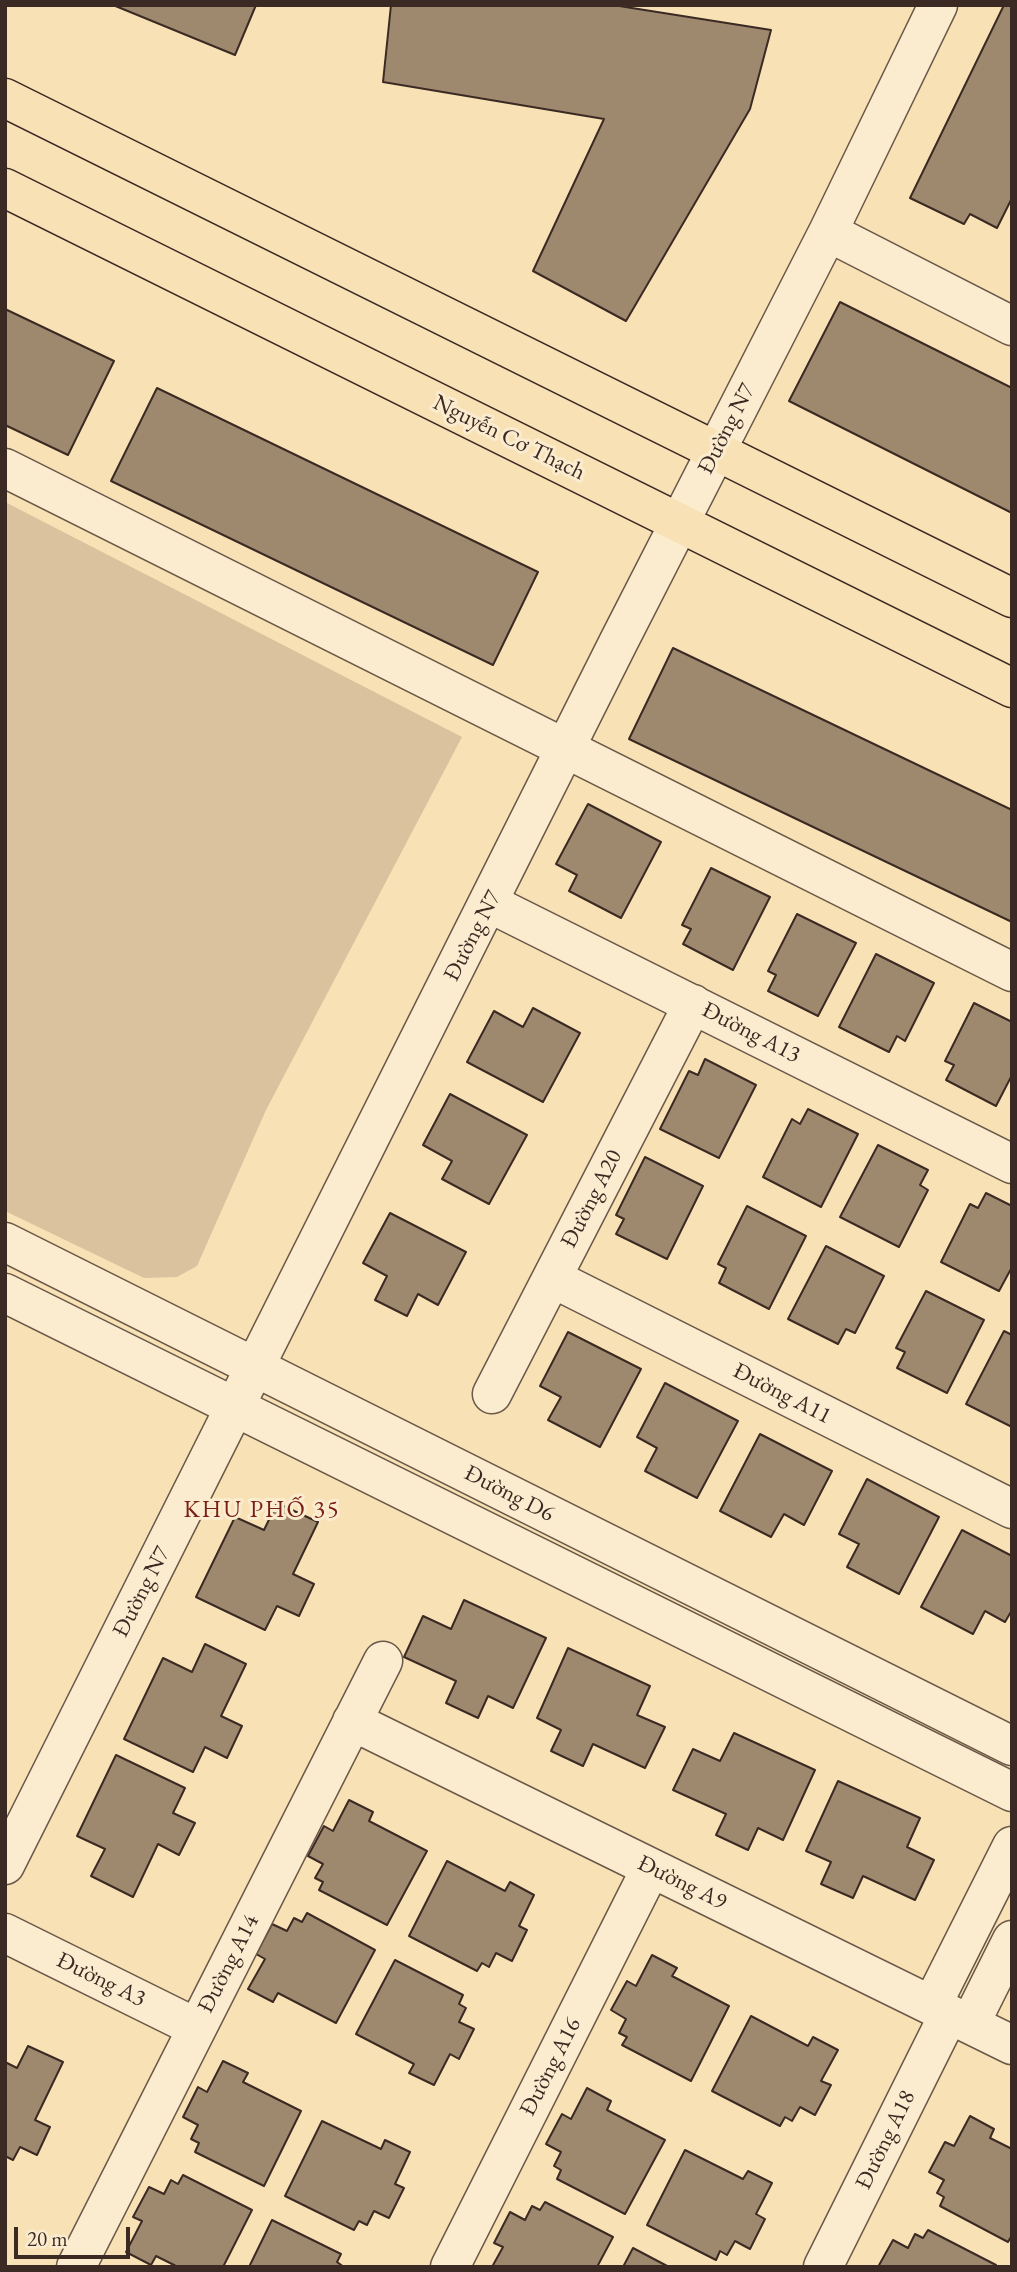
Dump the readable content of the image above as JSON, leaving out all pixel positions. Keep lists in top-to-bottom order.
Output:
{
  "streets": {
    "main road": ["Nguyễn Cơ Thạch"],
    "street": [
      "Đường N7",
      "Đường A13",
      "Đường A20",
      "Đường A11",
      "Đường D6",
      "Đường A9",
      "Đường A14",
      "Đường A3",
      "Đường A16",
      "Đường A18"
    ]
  },
  "crossings": [
    ["Đường N7", "Nguyễn Cơ Thạch"],
    ["Đường N7", "Đường A13"],
    ["Đường N7", "Đường D6"],
    ["Đường A13", "Đường A20"],
    ["Đường A20", "Đường A11"],
    ["Đường A9", "Đường A14"],
    ["Đường A9", "Đường A16"],
    ["Đường A9", "Đường A18"],
    ["Đường A14", "Đường A3"]
  ],
  "districts": ["KHU PHỐ 35"],
  "scale_bar": "20 m"
}
